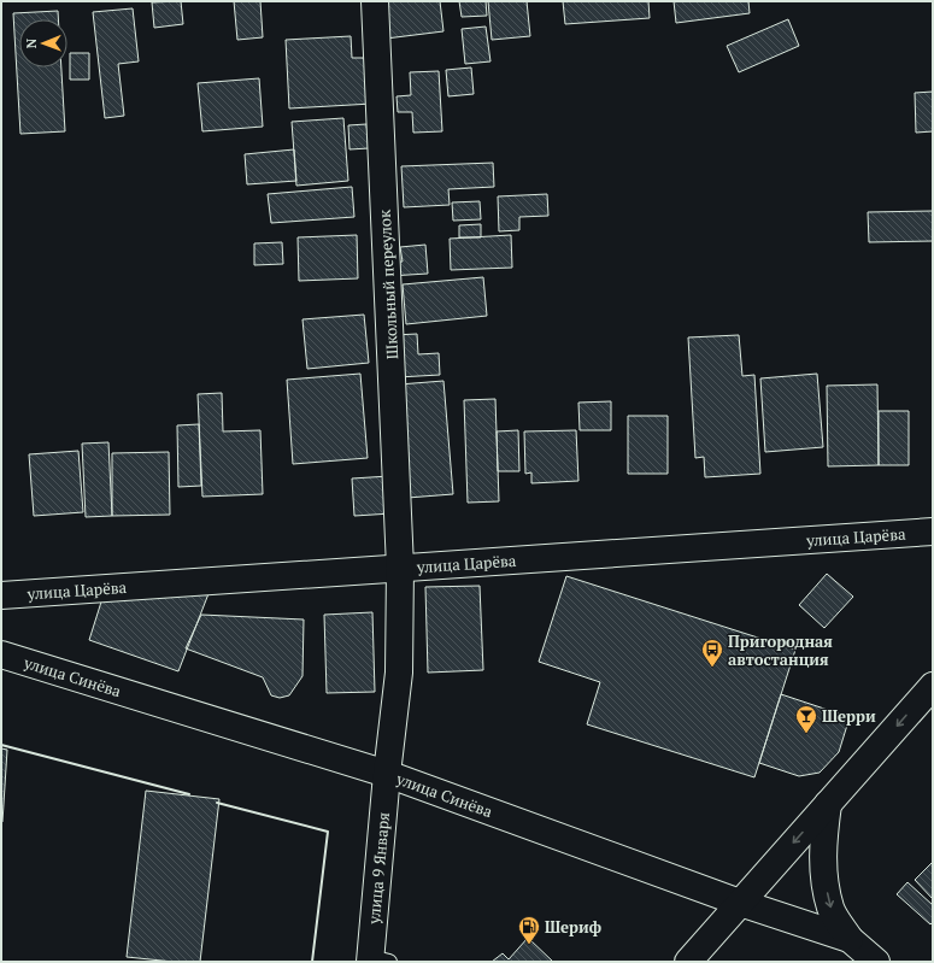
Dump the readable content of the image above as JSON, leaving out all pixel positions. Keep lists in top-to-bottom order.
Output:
{
  "streets": {
    "street": [
      "Школьный переулок",
      "улица Царёва",
      "улица Синёва",
      "улица 9 Января"
    ]
  },
  "crossings": [
    ["Школьный переулок", "улица Царёва"],
    ["Школьный переулок", "улица Синёва"],
    ["Школьный переулок", "улица 9 Января"],
    ["улица Синёва", "улица 9 Января"]
  ],
  "places": {
    "bus stop": ["Пригородная автостанция"],
    "bar": ["Шерри"],
    "fuel station": ["Шериф"]
  },
  "north": "left"
}
